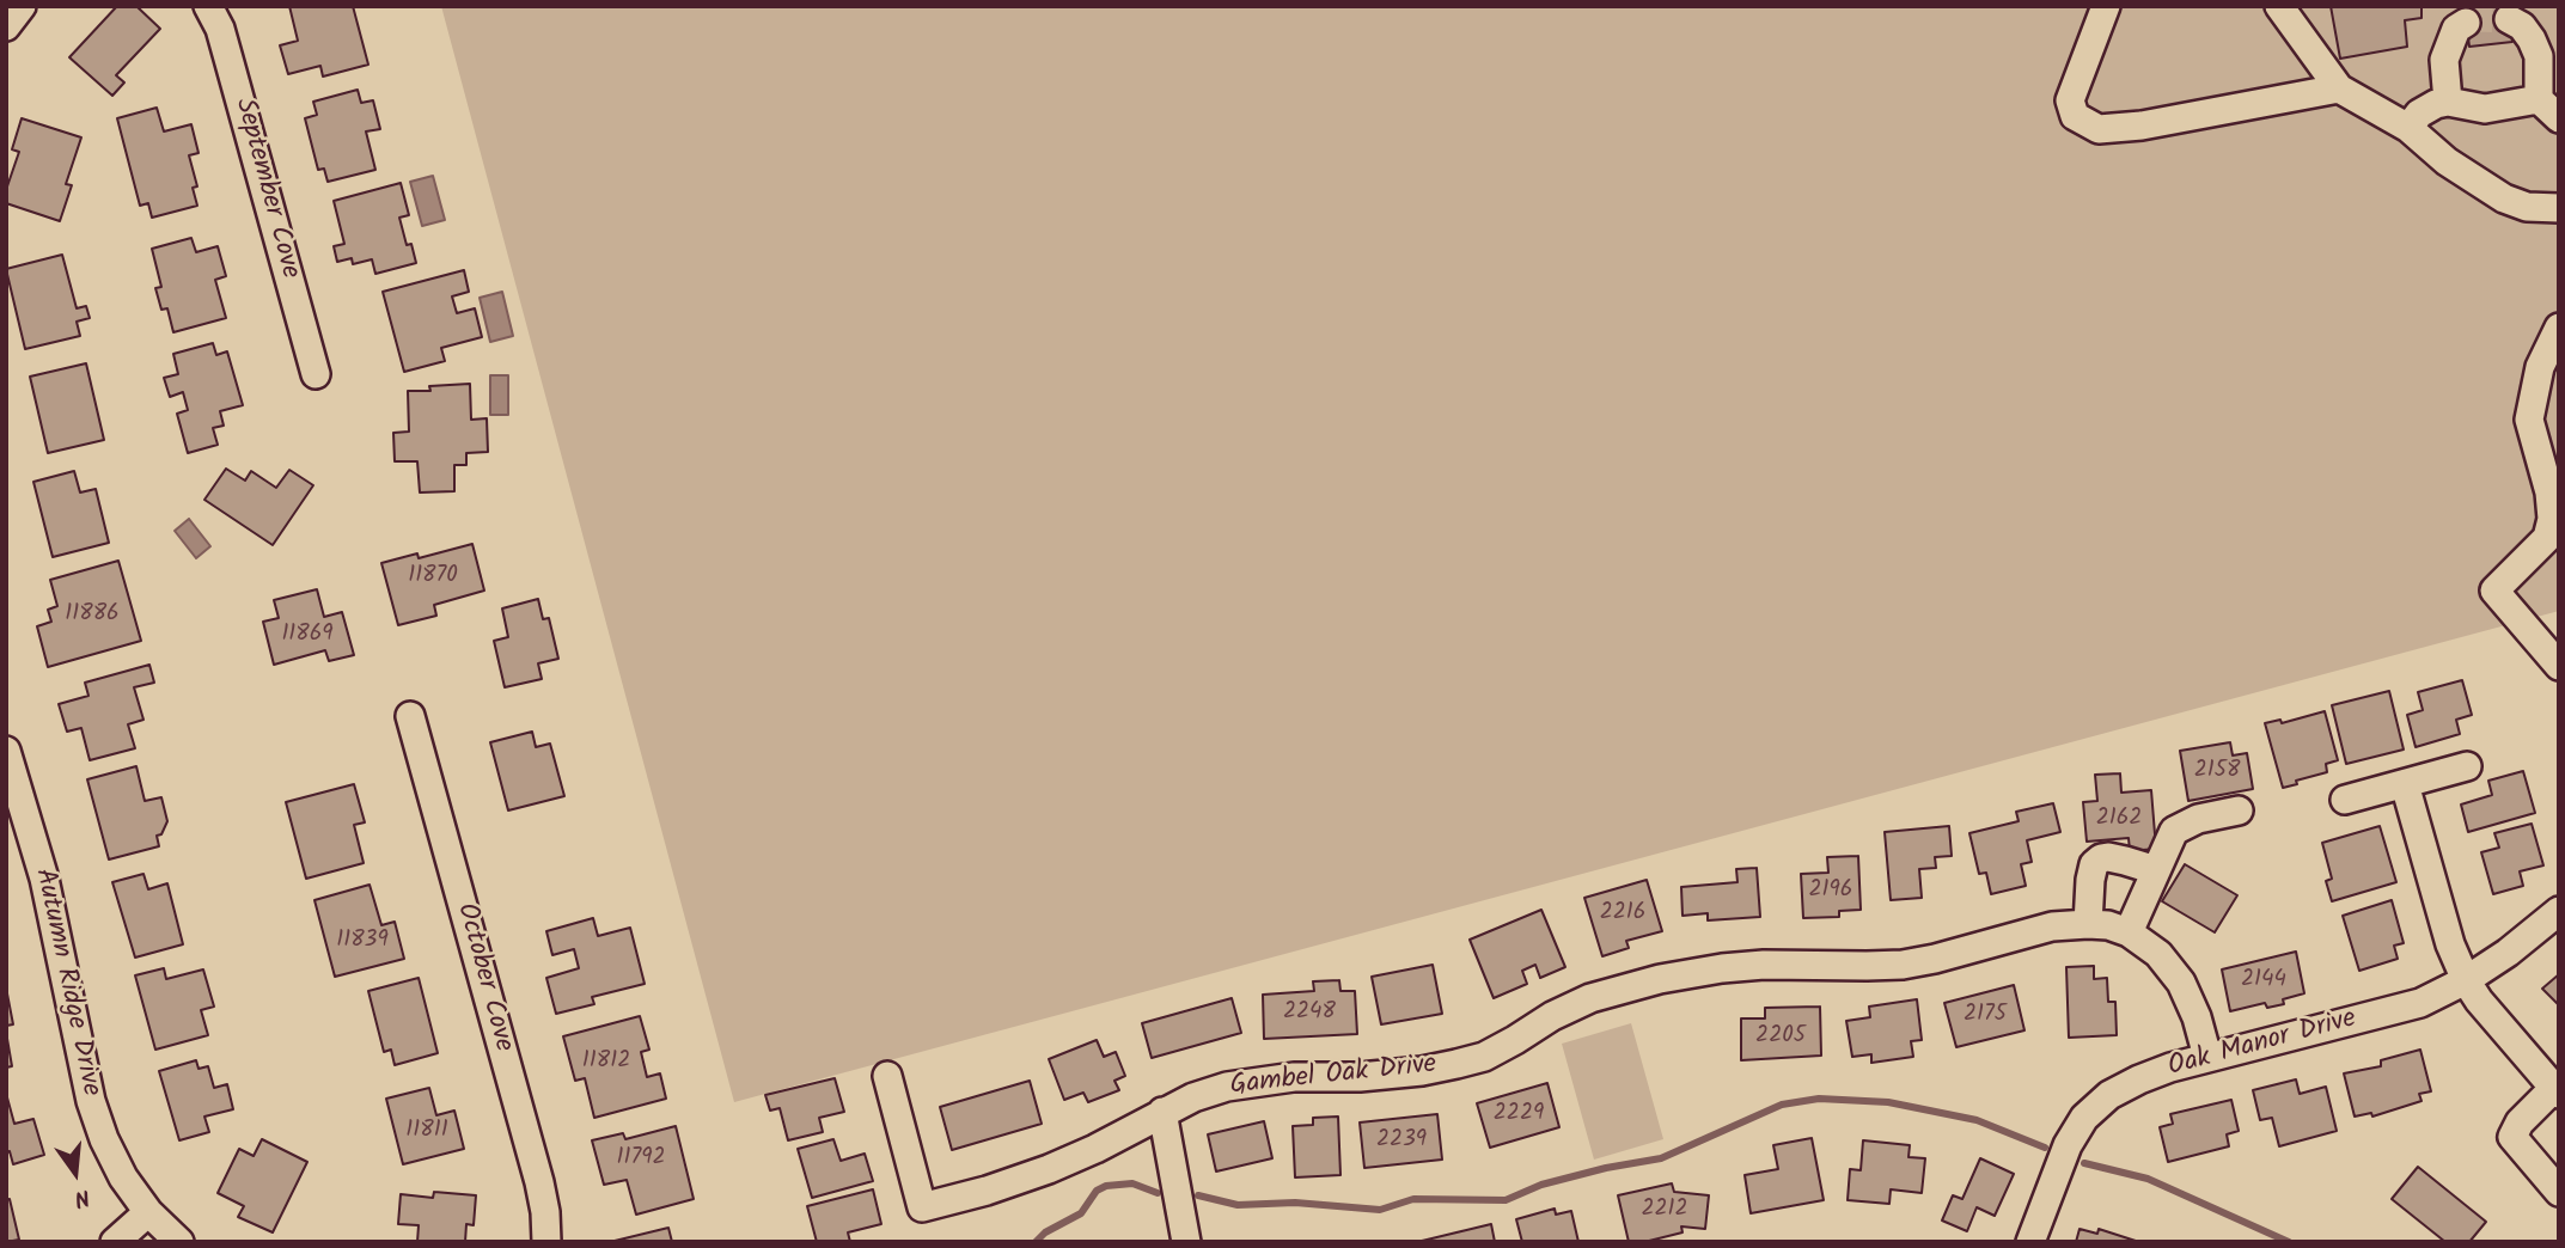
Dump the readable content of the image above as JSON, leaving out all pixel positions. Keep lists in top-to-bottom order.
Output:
{
  "streets": {
    "street": [
      "September Cove",
      "October Cove",
      "Autumn Ridge Drive",
      "Oak Manor Drive",
      "Gambel Oak Drive"
    ]
  },
  "crossings": [
    ["Oak Manor Drive", "Gambel Oak Drive"]
  ],
  "house_numbers": [
    "11870",
    "11886",
    "11869",
    "2158",
    "2162",
    "2196",
    "2216",
    "11839",
    "2144",
    "2248",
    "2175",
    "2205",
    "11812",
    "2229",
    "11811",
    "2239",
    "11792",
    "2212"
  ],
  "north": "bottom"
}
